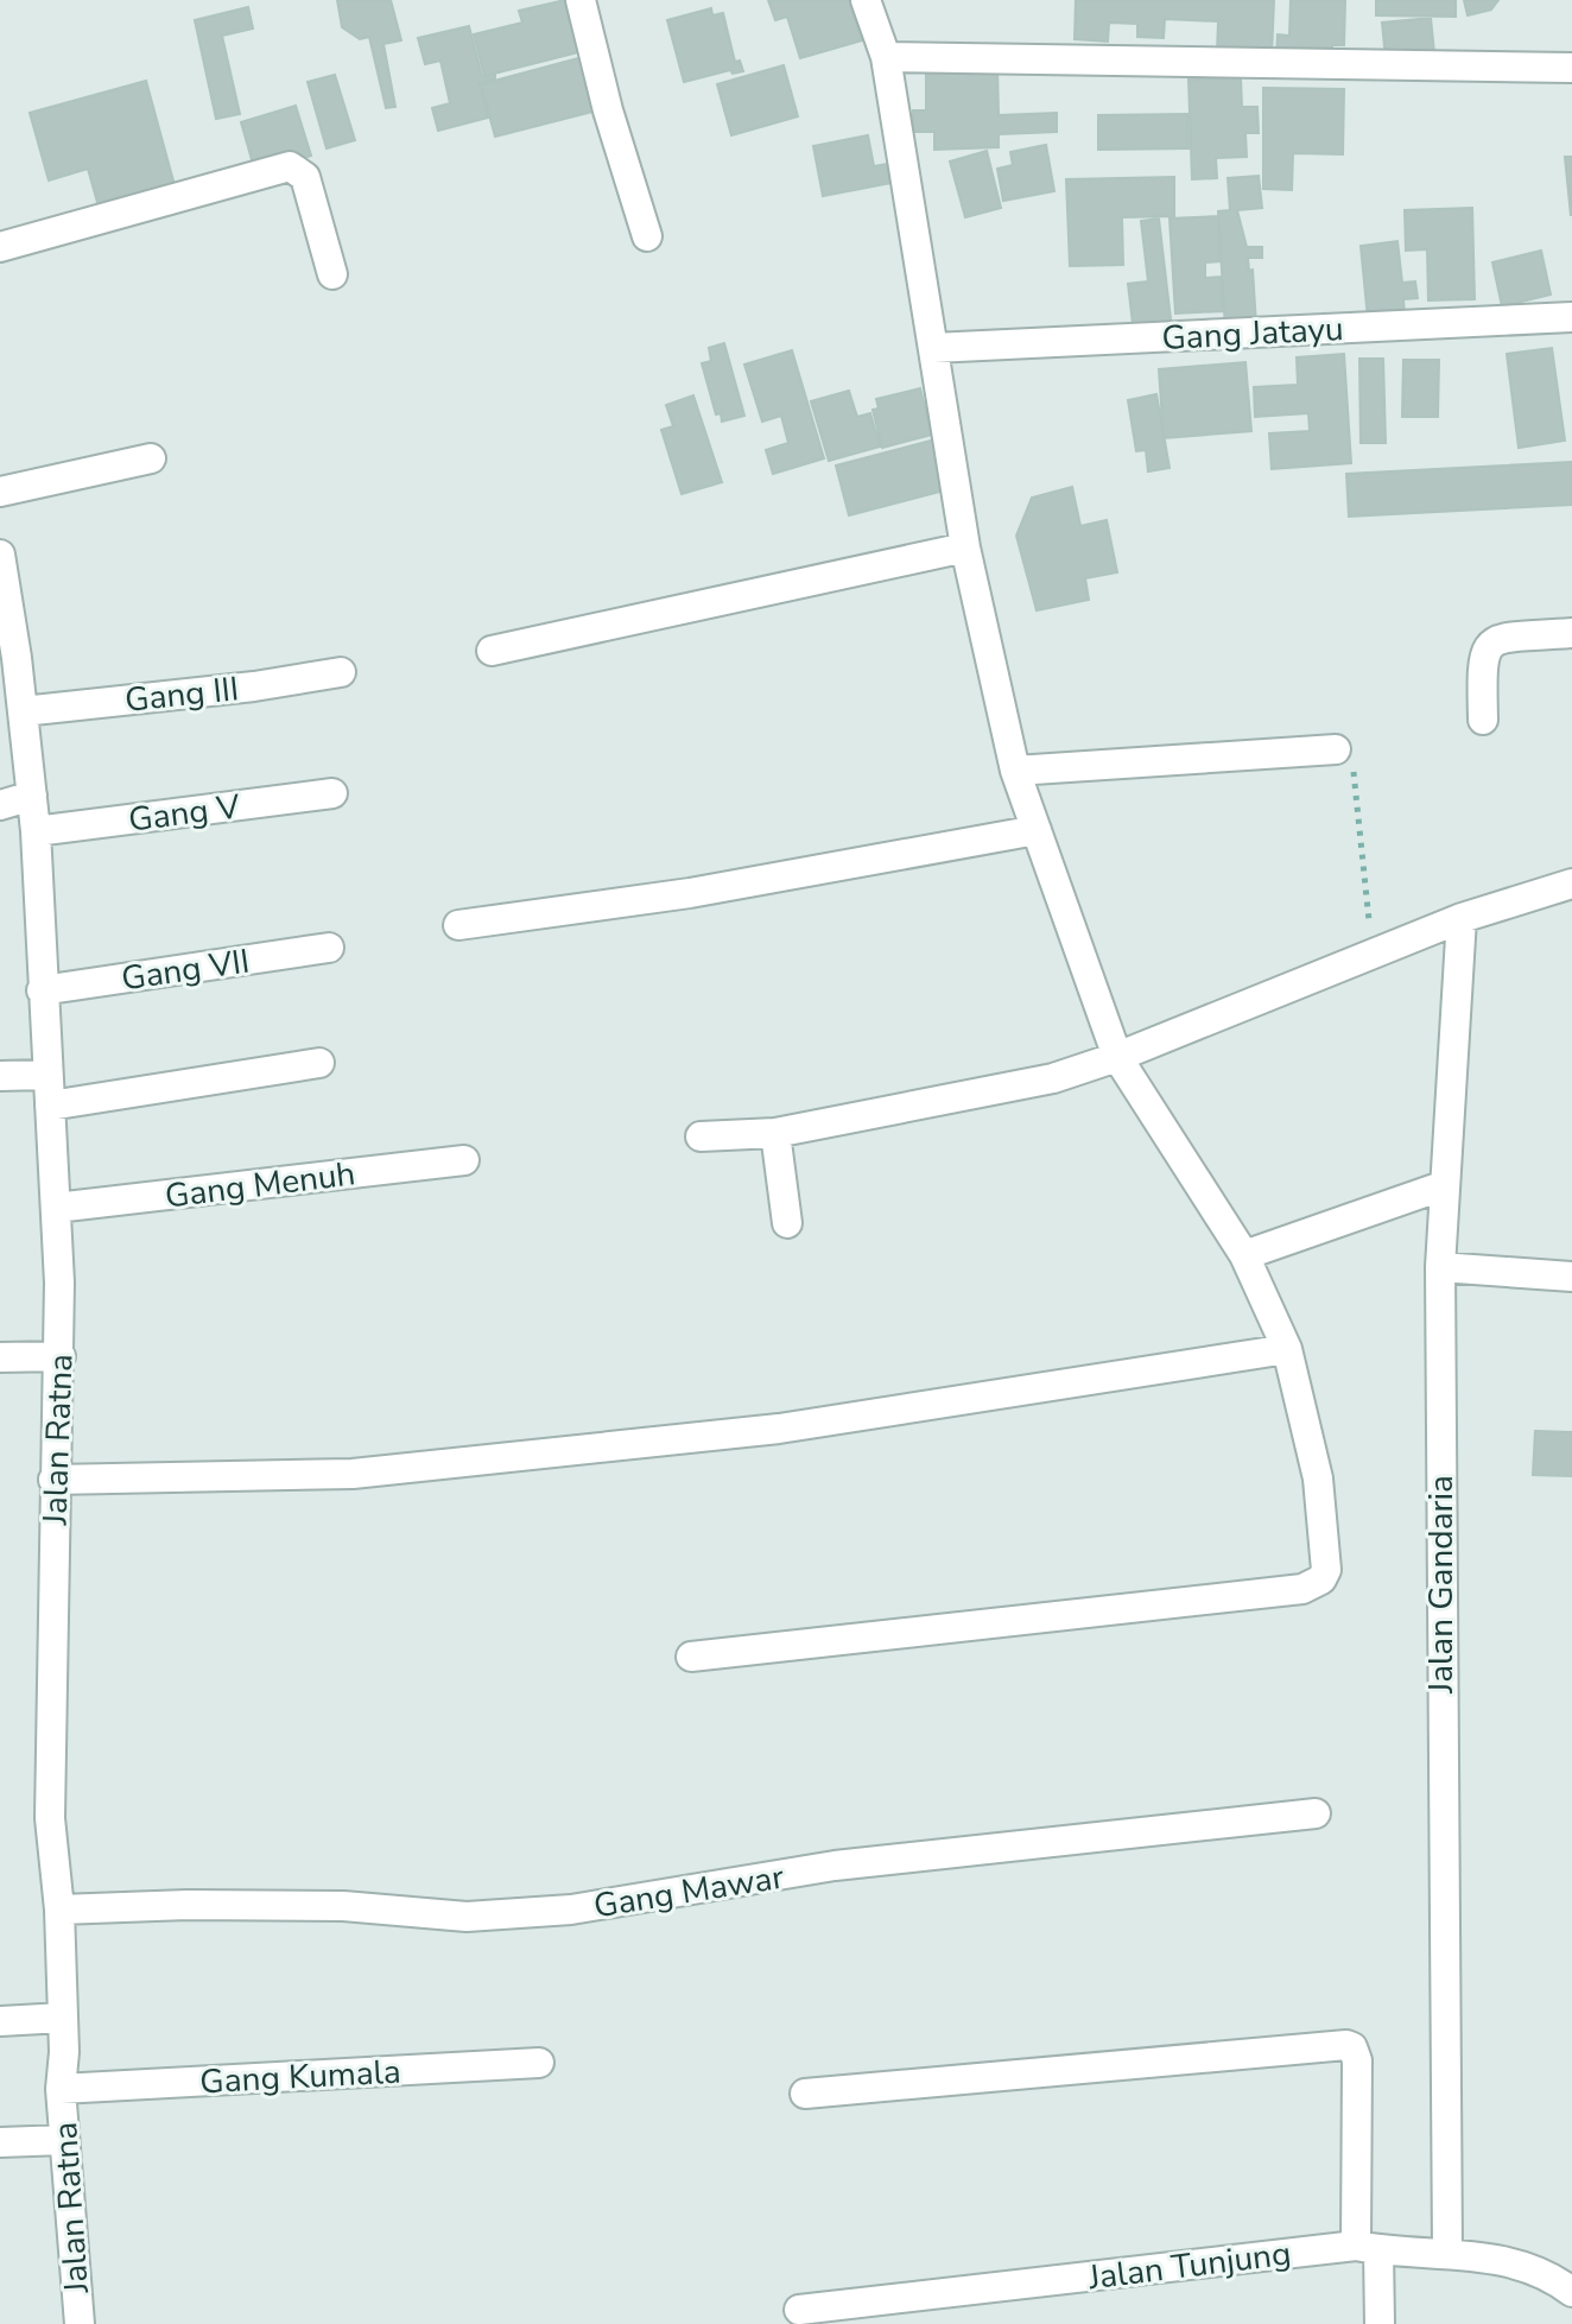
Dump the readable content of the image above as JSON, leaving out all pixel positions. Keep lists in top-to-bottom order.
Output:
{
  "streets": {
    "street": [
      "Gang Jatayu",
      "Gang III",
      "Gang V",
      "Gang VII",
      "Gang Menuh",
      "Jalan Ratna",
      "Jalan Gandaria",
      "Gang Mawar",
      "Gang Kumala",
      "Jalan Tunjung"
    ]
  },
  "crossings": [
    ["Gang III", "Jalan Ratna"],
    ["Gang V", "Jalan Ratna"],
    ["Gang VII", "Jalan Ratna"],
    ["Gang Menuh", "Jalan Ratna"],
    ["Jalan Ratna", "Gang Mawar"],
    ["Jalan Ratna", "Gang Kumala"],
    ["Jalan Gandaria", "Jalan Tunjung"]
  ]
}
